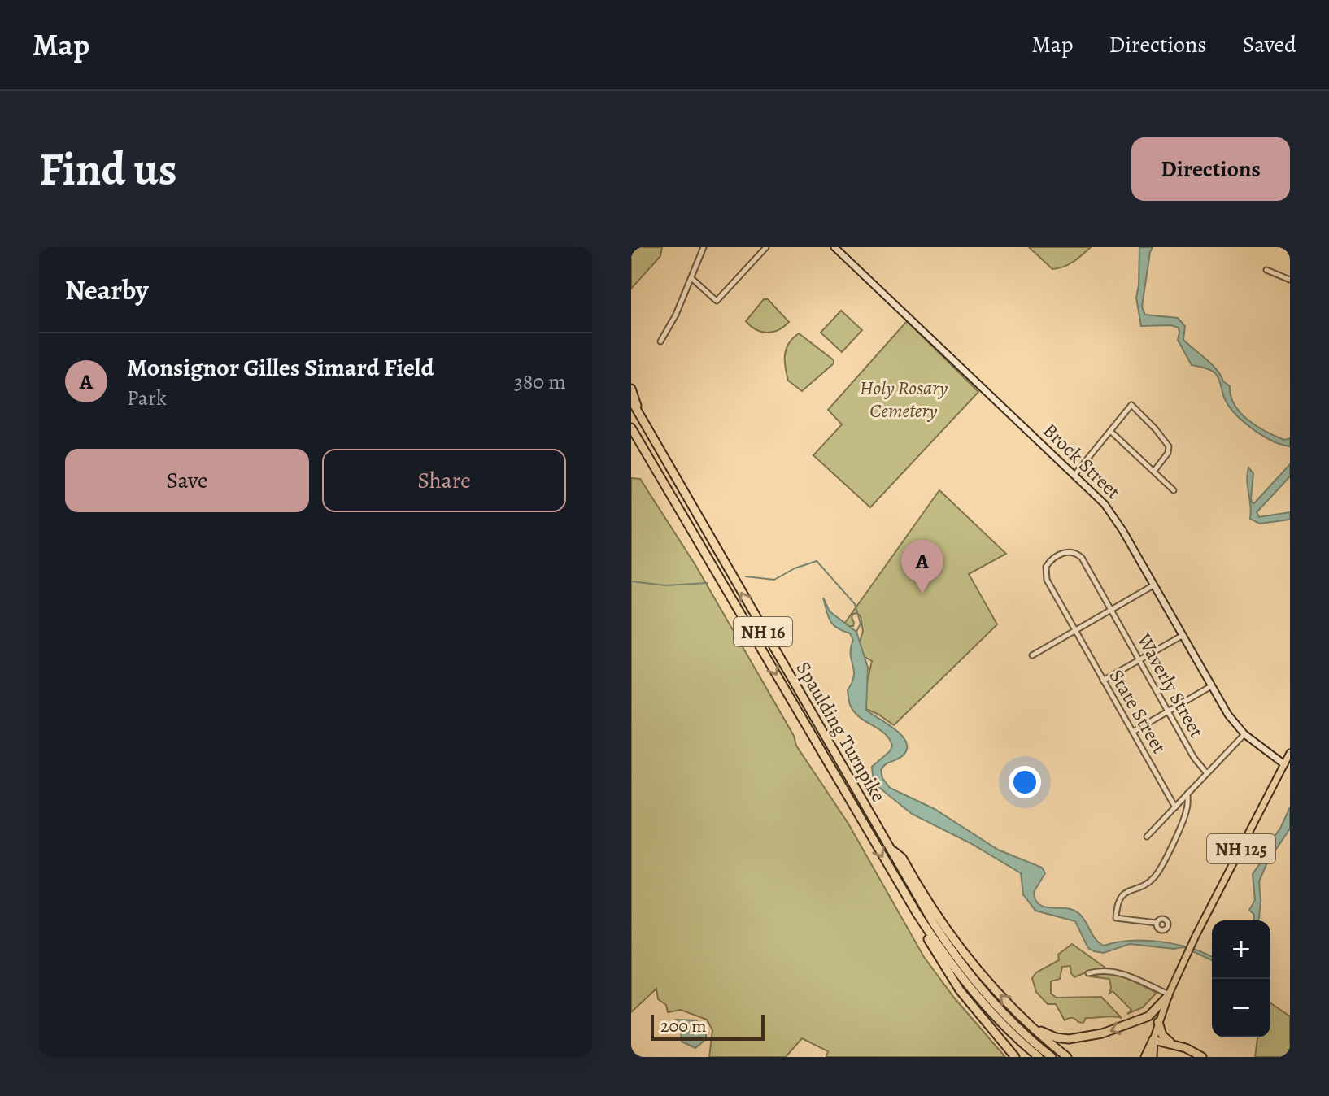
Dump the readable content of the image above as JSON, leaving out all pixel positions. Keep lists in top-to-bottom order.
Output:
{
  "streets": {
    "highway": ["NH 16", "Spaulding Turnpike", "NH 125"],
    "street": ["Brock Street", "Waverly Street", "State Street"]
  },
  "crossings": [
    ["Brock Street", "NH 125"],
    ["Waverly Street", "State Street"]
  ],
  "parks": ["Holy Rosary Cemetery"],
  "scale_bar": "200 m",
  "page": {
    "header": "Map",
    "nav": ["Map", "Directions", "Saved"],
    "buttons": [
      "Directions",
      ["Save", "Share"]
    ],
    "title": "Find us",
    "heading": "Nearby",
    "list": [
      {
        "mark": "A",
        "name": "Monsignor Gilles Simard Field",
        "note": "Park",
        "value": "380 m"
      }
    ],
    "pins": "A",
    "map_buttons": ["+", "−"],
    "scale": "200 m"
  }
}
